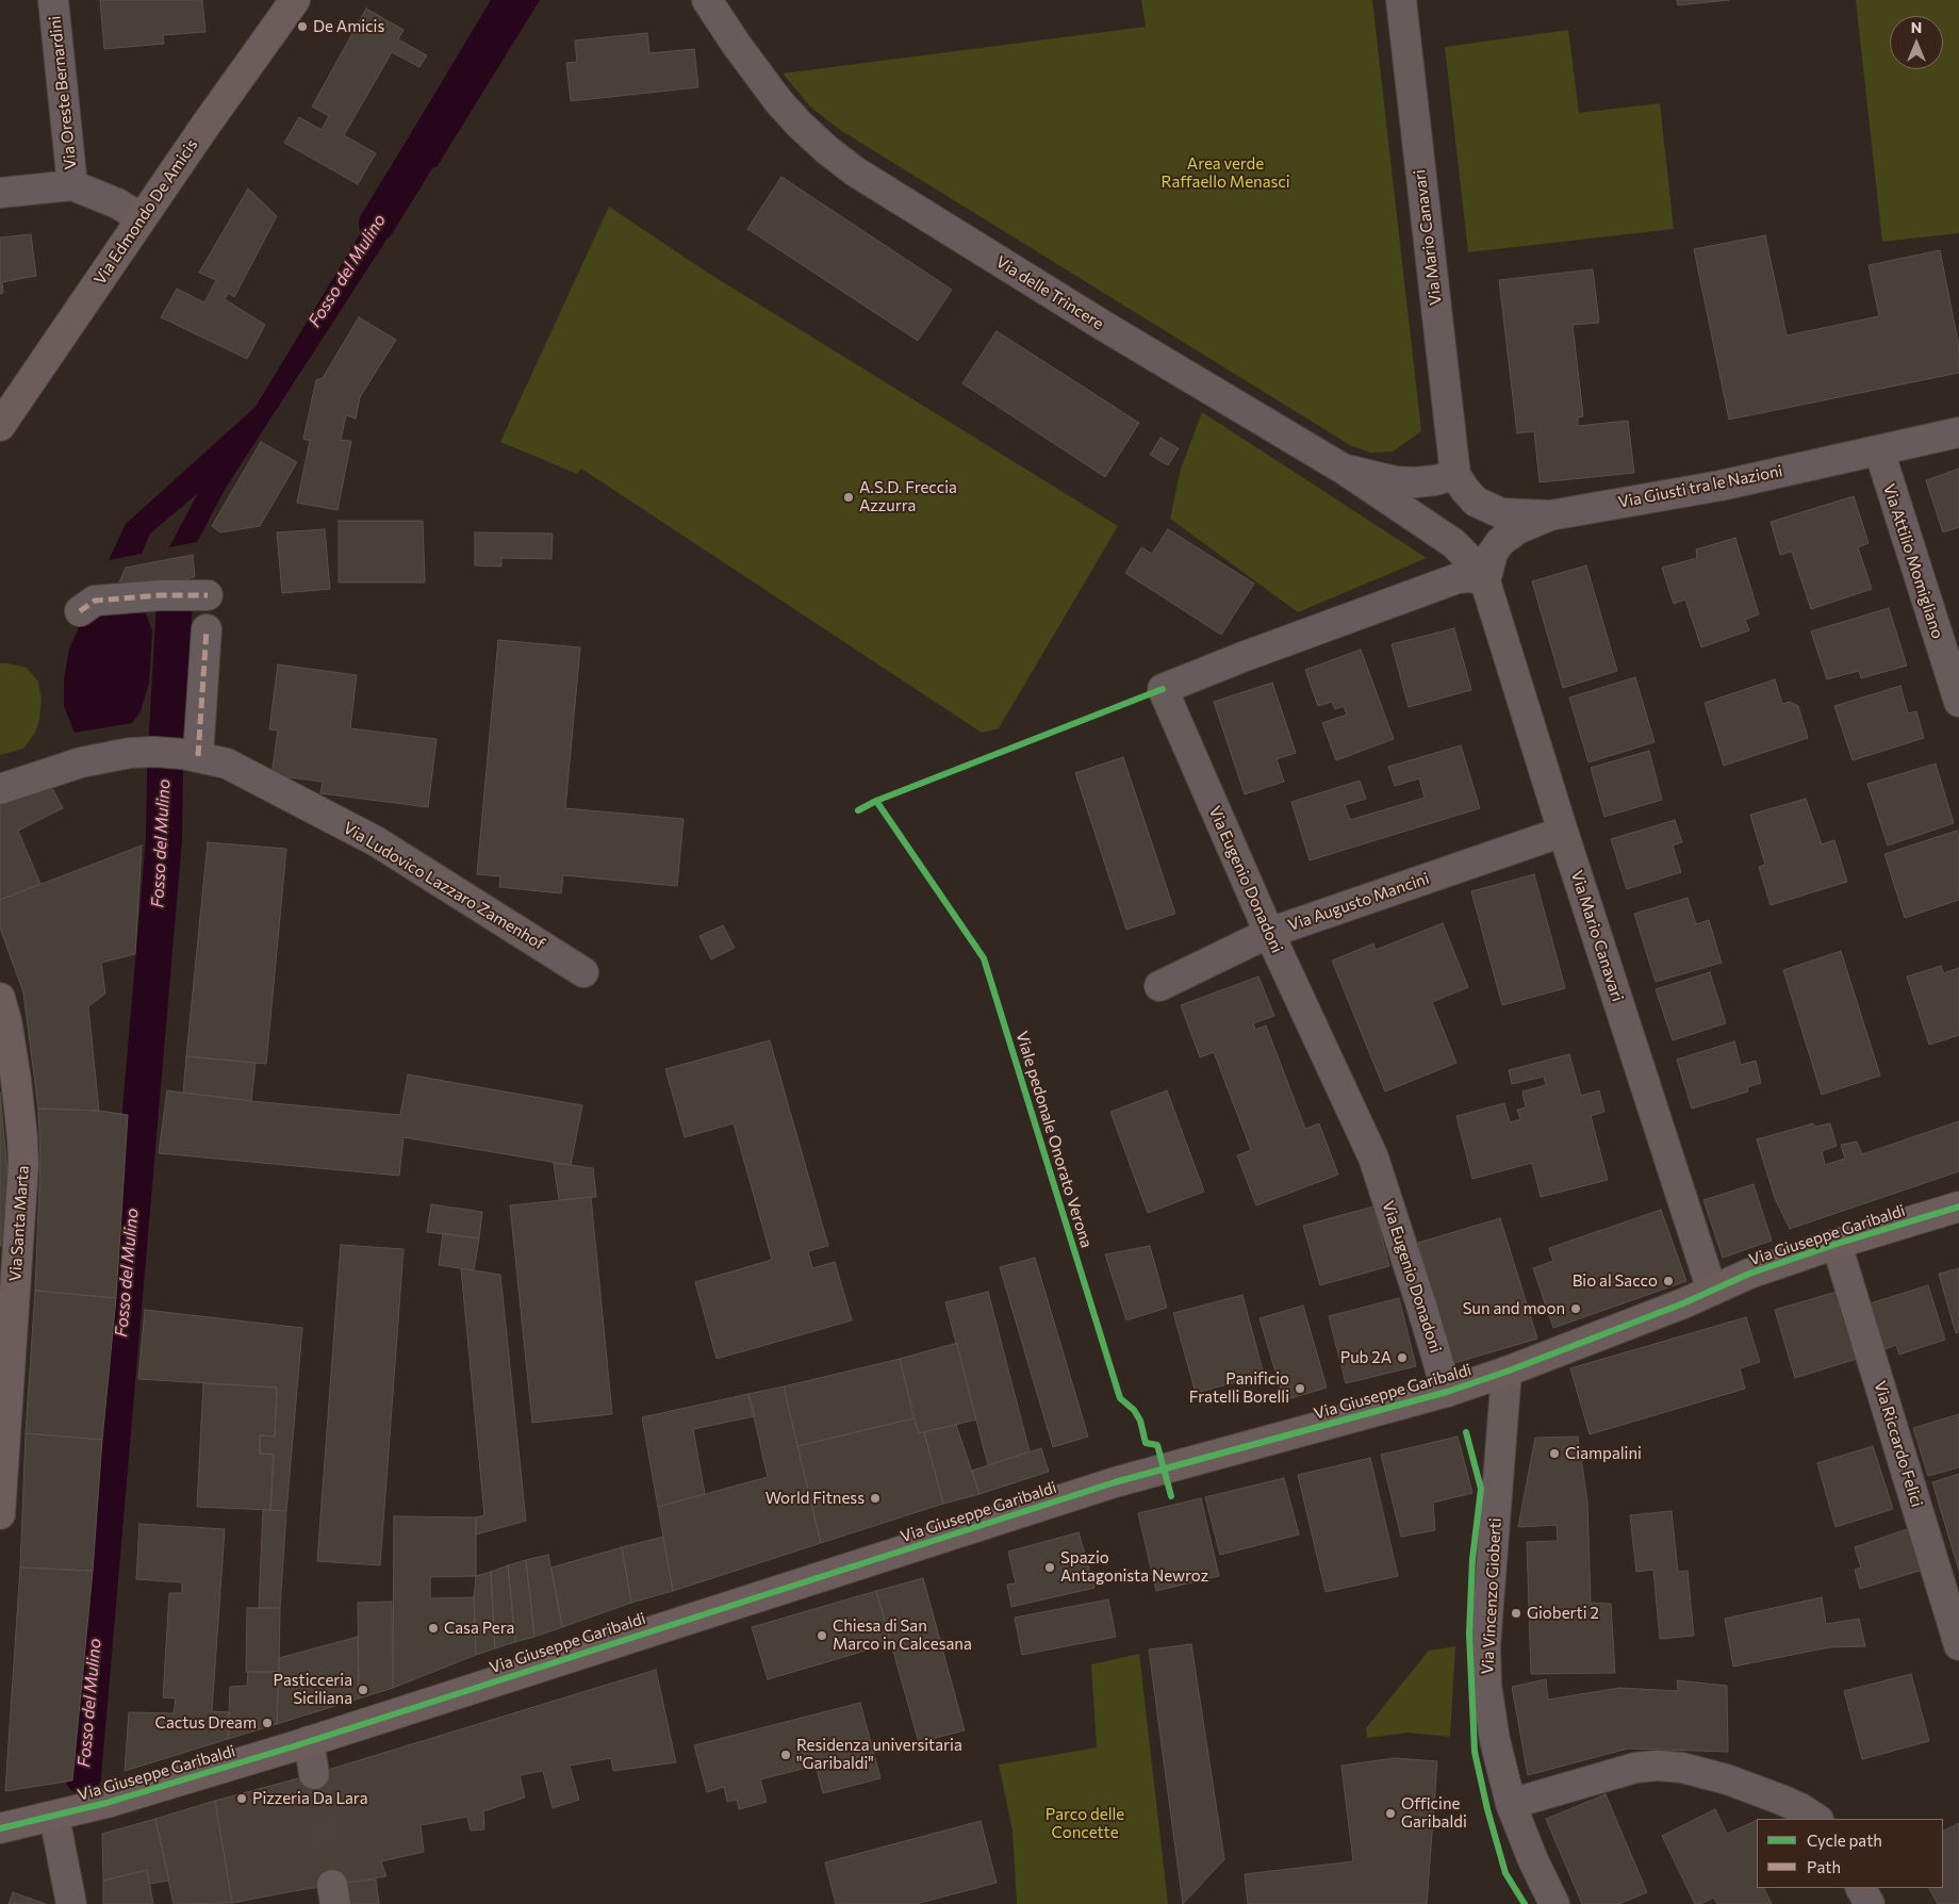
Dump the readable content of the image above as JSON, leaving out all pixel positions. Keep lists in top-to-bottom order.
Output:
{
  "streets": {
    "street": [
      "Via Oreste Bernardini",
      "Via Edmondo De Amicis",
      "Via Mario Canavari",
      "Via delle Trincere",
      "Via Giusti tra le Nazioni",
      "Via Attilio Momigliano",
      "Via Eugenio Donadoni",
      "Via Ludovico Lazzaro Zamenhof",
      "Via Augusto Mancini",
      "Via Santa Marta",
      "Via Giuseppe Garibaldi",
      "Via Riccardo Felici",
      "Via Vincenzo Gioberti"
    ],
    "cycle path": ["Viale pedonale Onorato Verona"]
  },
  "crossings": [
    ["Via Mario Canavari", "Via delle Trincere"],
    ["Via Mario Canavari", "Via Giusti tra le Nazioni"],
    ["Via Mario Canavari", "Via Eugenio Donadoni"],
    ["Via Mario Canavari", "Via Augusto Mancini"],
    ["Via Mario Canavari", "Via Giuseppe Garibaldi"],
    ["Via delle Trincere", "Via Giusti tra le Nazioni"],
    ["Via Giusti tra le Nazioni", "Via Attilio Momigliano"],
    ["Via Eugenio Donadoni", "Via Augusto Mancini"],
    ["Via Eugenio Donadoni", "Via Giuseppe Garibaldi"],
    ["Via Giuseppe Garibaldi", "Via Riccardo Felici"],
    ["Via Giuseppe Garibaldi", "Via Vincenzo Gioberti"]
  ],
  "water": ["Fosso del Mulino"],
  "parks": ["Area verde Raffaello Menasci", "Parco delle Concette"],
  "places": [
    "De Amicis",
    "A.S.D. Freccia Azzurra",
    "Bio al Sacco",
    "Sun and moon",
    "Pub 2A",
    "Panificio Fratelli Borelli",
    "Ciampalini",
    "World Fitness",
    "Spazio Antagonista Newroz",
    "Gioberti 2",
    "Casa Pera",
    "Chiesa di San Marco in Calcesana",
    "Pasticceria Siciliana",
    "Cactus Dream",
    "Residenza universitaria \"Garibaldi\"",
    "Pizzeria Da Lara",
    "Officine Garibaldi"
  ],
  "legend": ["Cycle path", "Path"],
  "north": "top"
}
